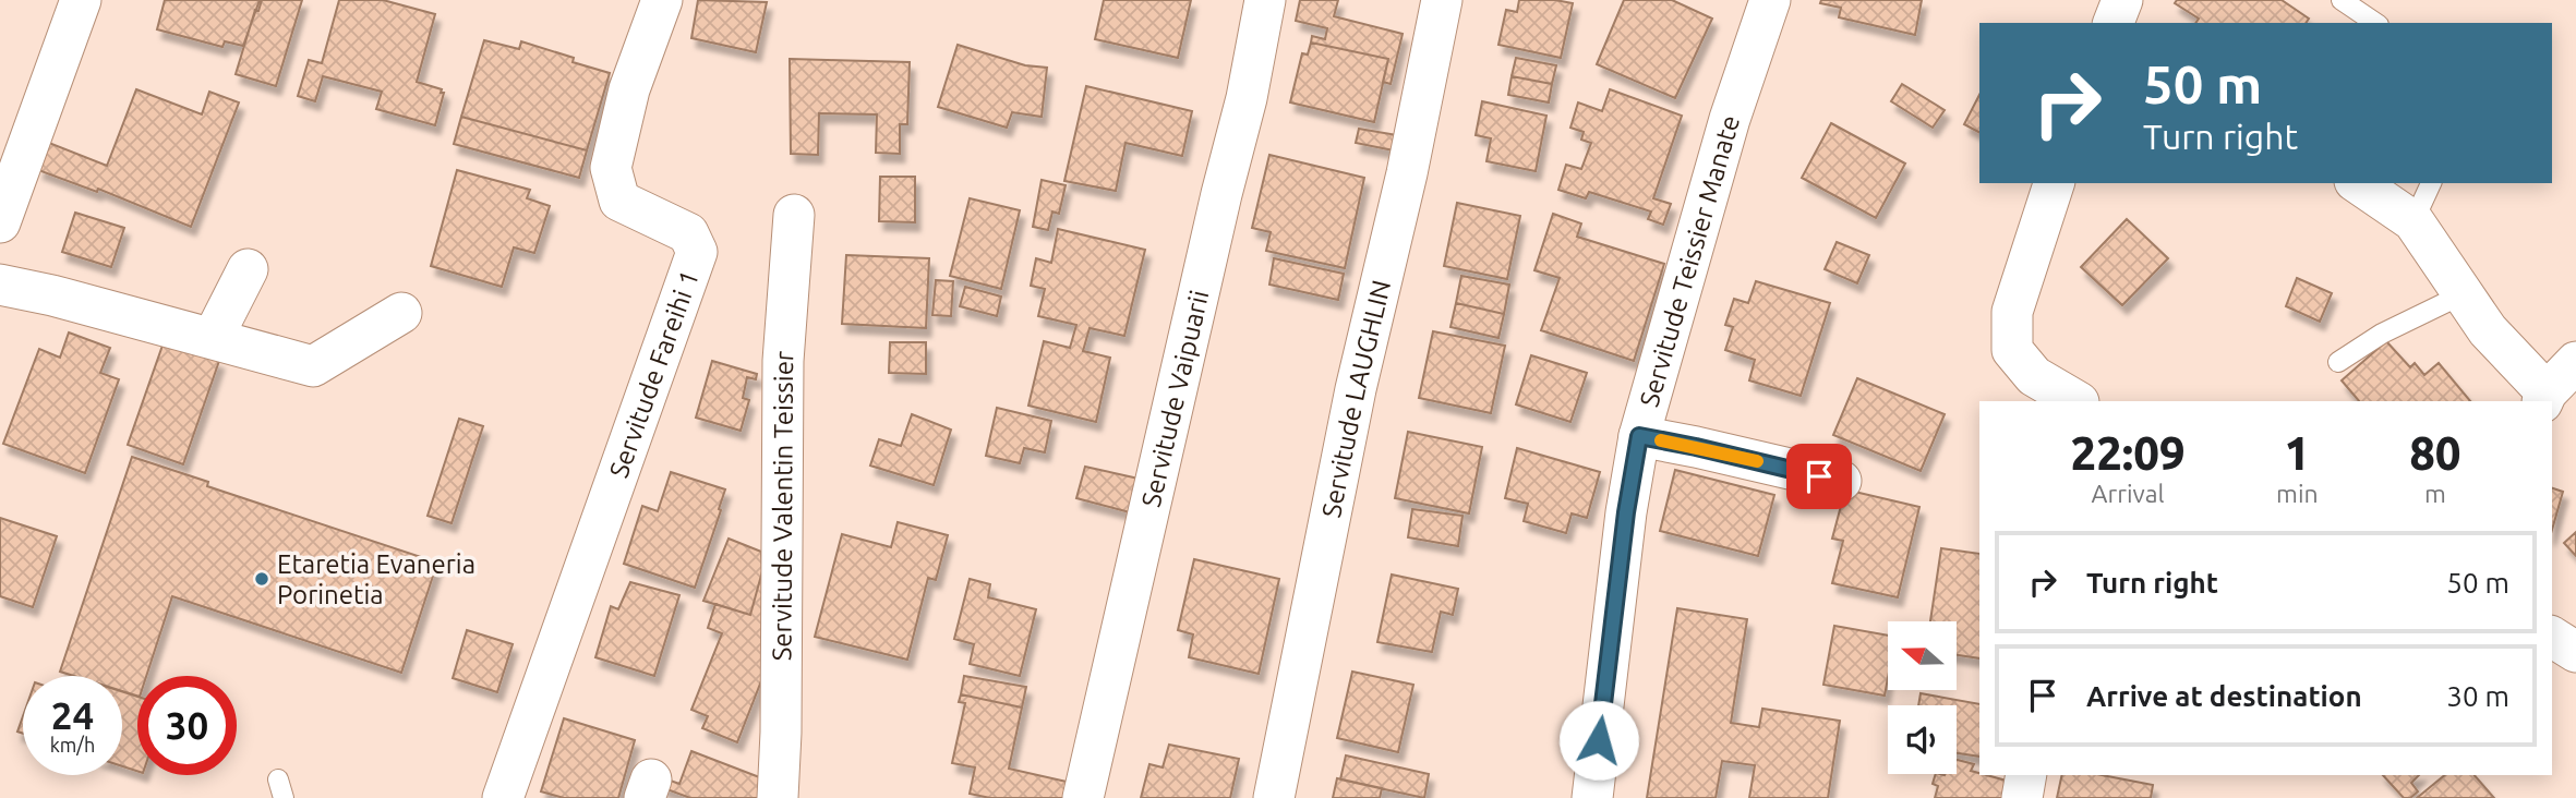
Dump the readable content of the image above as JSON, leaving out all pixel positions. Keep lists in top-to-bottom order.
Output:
{
  "streets": {
    "street": [
      "Servitude Teissier Manate",
      "Servitude Fareihi 1",
      "Servitude Vaipuarii",
      "Servitude LAUGHLIN",
      "Servitude Valentin Teissier"
    ]
  },
  "places": ["Etaretia Evaneria Porinetia"],
  "north": "left",
  "page": {
    "turn": ["50 m", "Turn right"],
    "eta": [
      "22:09",
      "Arrival",
      "1",
      "min",
      "80",
      "m"
    ],
    "list": [
      {
        "name": "Turn right",
        "value": "50 m"
      },
      {
        "name": "Arrive at destination",
        "value": "30 m"
      }
    ],
    "speed": "24 km/h",
    "limit": "30"
  }
}
